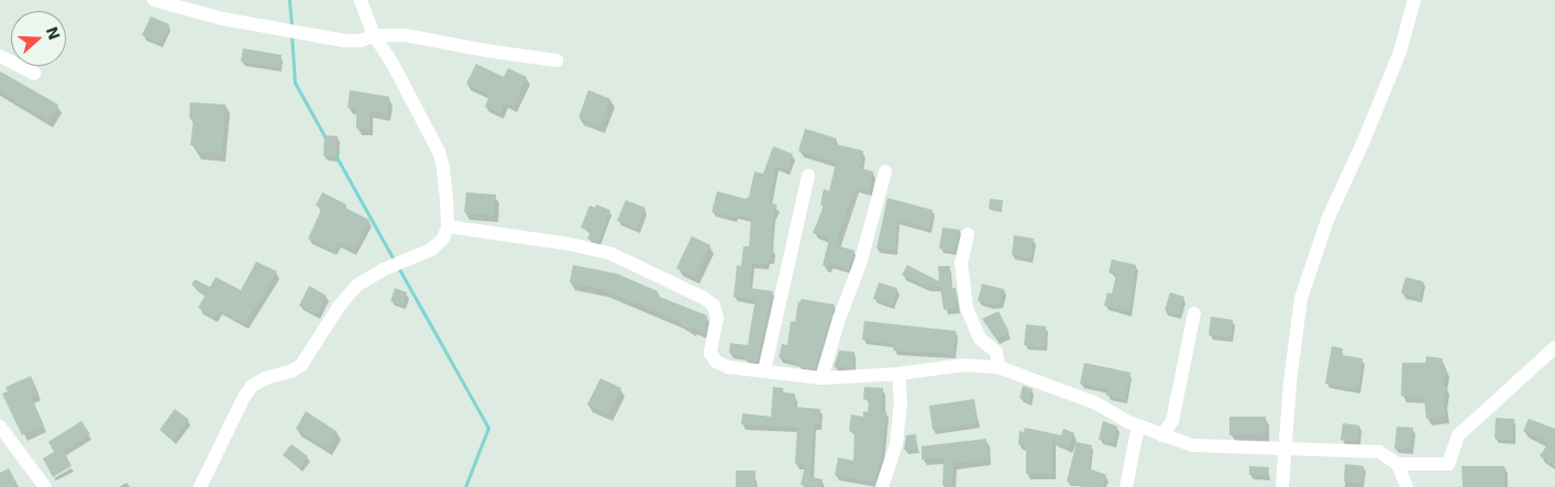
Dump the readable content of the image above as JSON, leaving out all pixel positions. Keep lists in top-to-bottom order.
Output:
{
  "north": "right"
}
